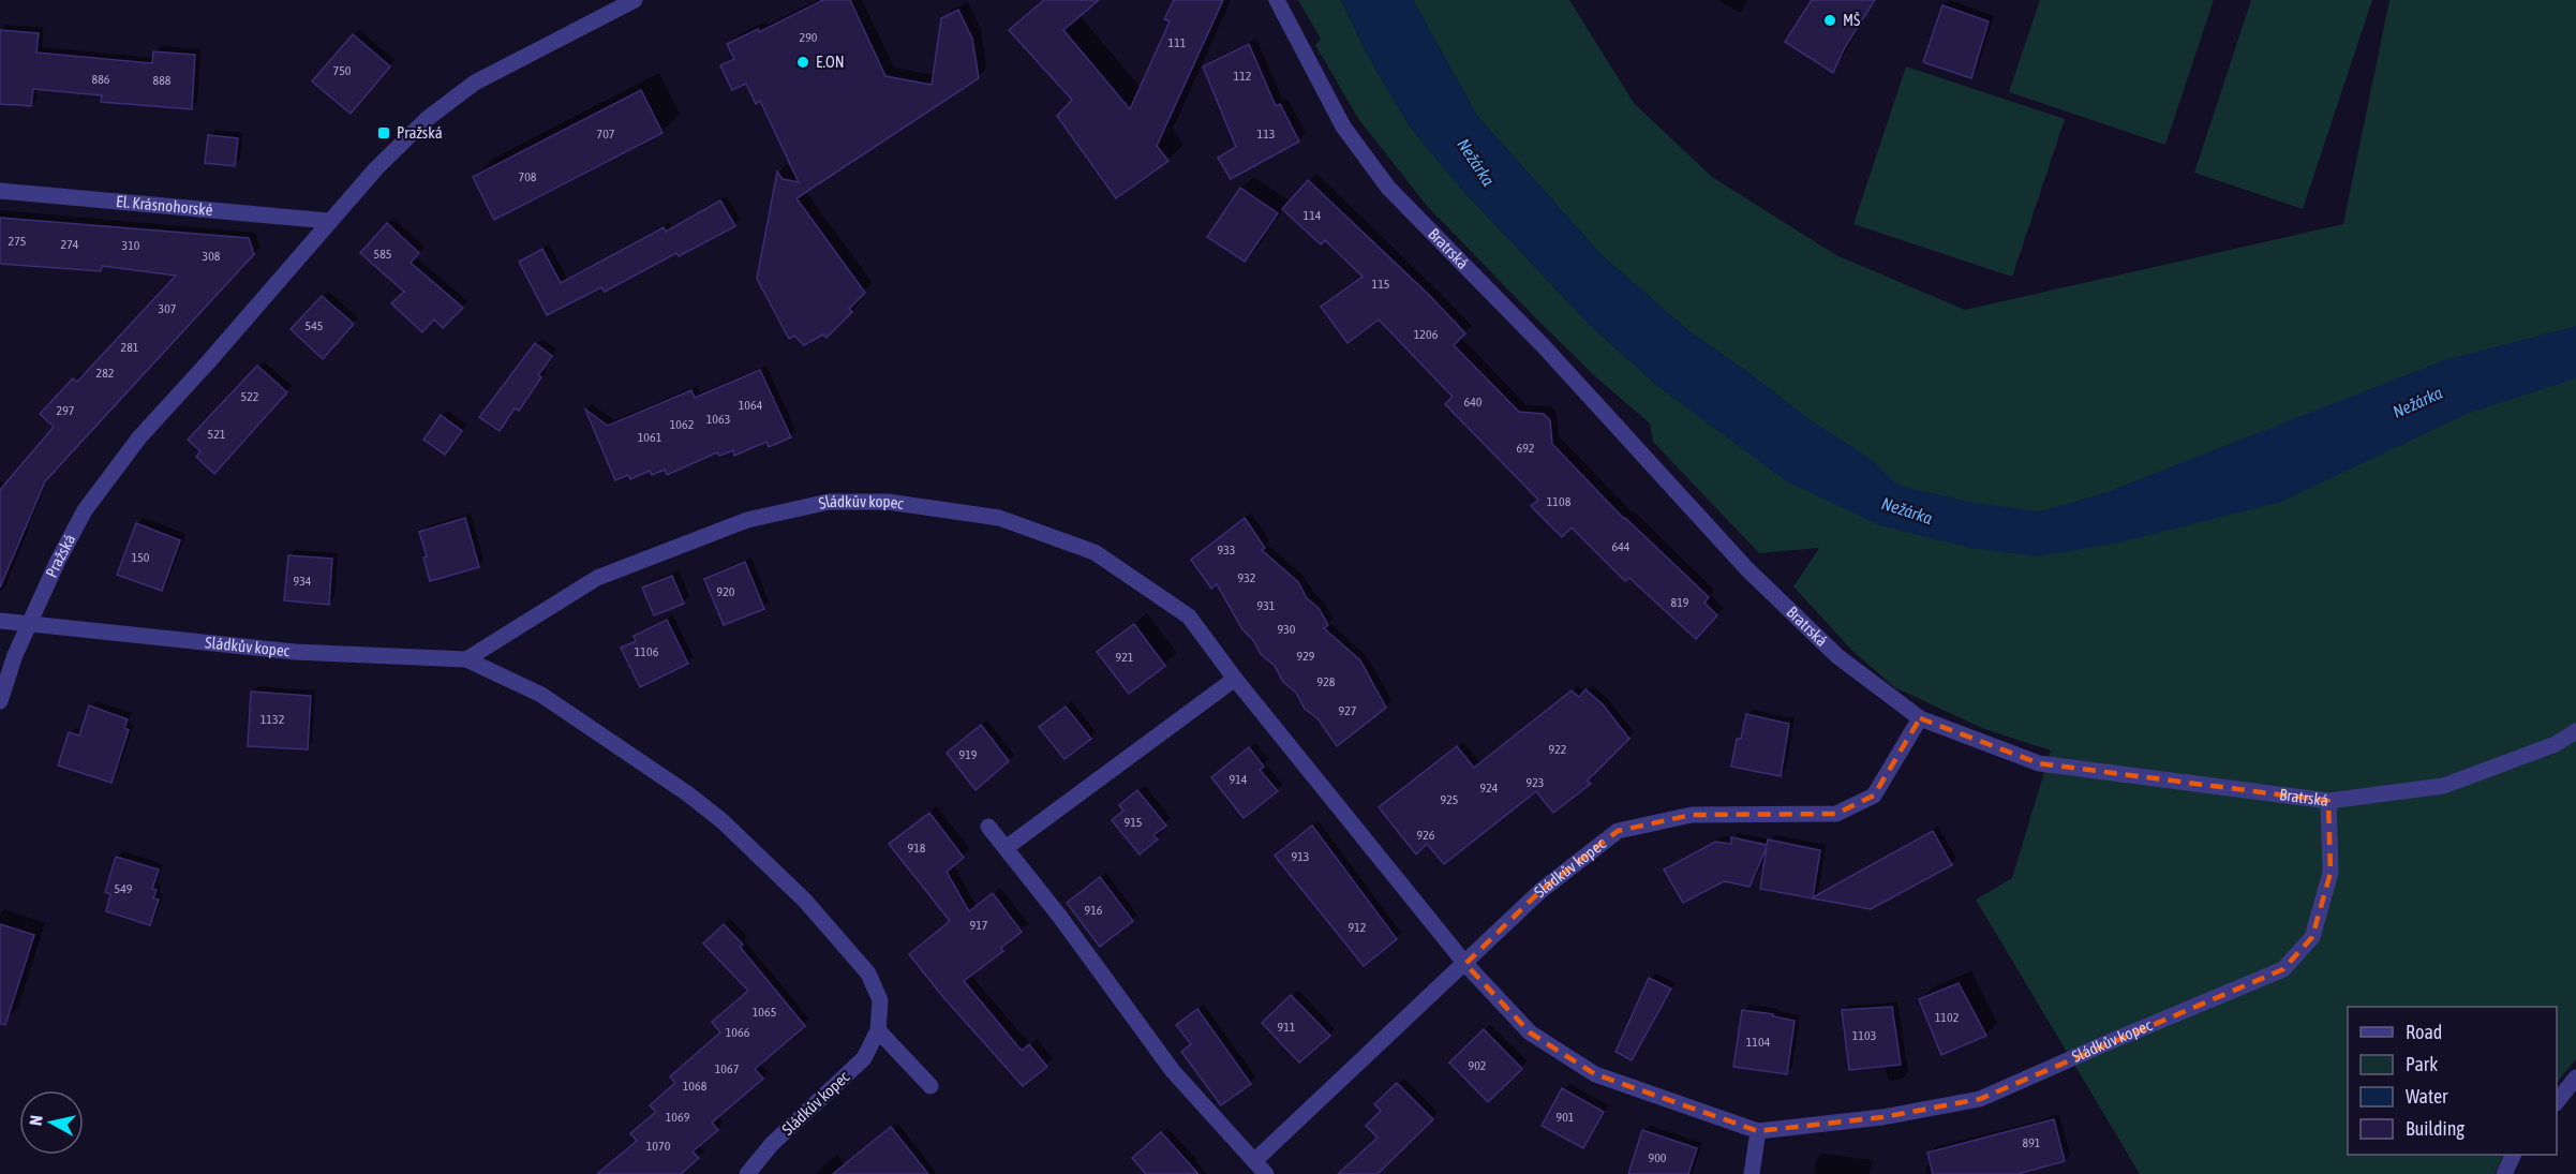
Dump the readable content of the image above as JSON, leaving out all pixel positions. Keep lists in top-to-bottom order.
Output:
{
  "streets": {
    "street": [
      "El. Krásnohorské",
      "Bratrská",
      "Sládkův kopec",
      "Pražská"
    ]
  },
  "crossings": [
    ["El. Krásnohorské", "Pražská"],
    ["Bratrská", "Sládkův kopec"],
    ["Sládkův kopec", "Pražská"]
  ],
  "water": ["Nežárka"],
  "places": {
    "other": ["MŠ", "E.ON"],
    "transit": ["Pražská"]
  },
  "house_numbers": [
    "290",
    "111",
    "750",
    "112",
    "886",
    "888",
    "707",
    "113",
    "708",
    "114",
    "275",
    "274",
    "310",
    "585",
    "308",
    "115",
    "307",
    "545",
    "1206",
    "281",
    "282",
    "522",
    "640",
    "1064",
    "297",
    "1063",
    "1062",
    "521",
    "1061",
    "692",
    "1108",
    "644",
    "933",
    "150",
    "932",
    "934",
    "920",
    "819",
    "931",
    "930",
    "1106",
    "929",
    "921",
    "928",
    "927",
    "1132",
    "922",
    "919",
    "914",
    "923",
    "924",
    "925",
    "915",
    "926",
    "918",
    "913",
    "549",
    "916",
    "917",
    "912",
    "1065",
    "1102",
    "911",
    "1066",
    "1103",
    "1104",
    "902",
    "1067",
    "1068",
    "1069",
    "901",
    "891",
    "1070",
    "900"
  ],
  "legend": [
    "Road",
    "Park",
    "Water",
    "Building"
  ],
  "north": "left"
}
